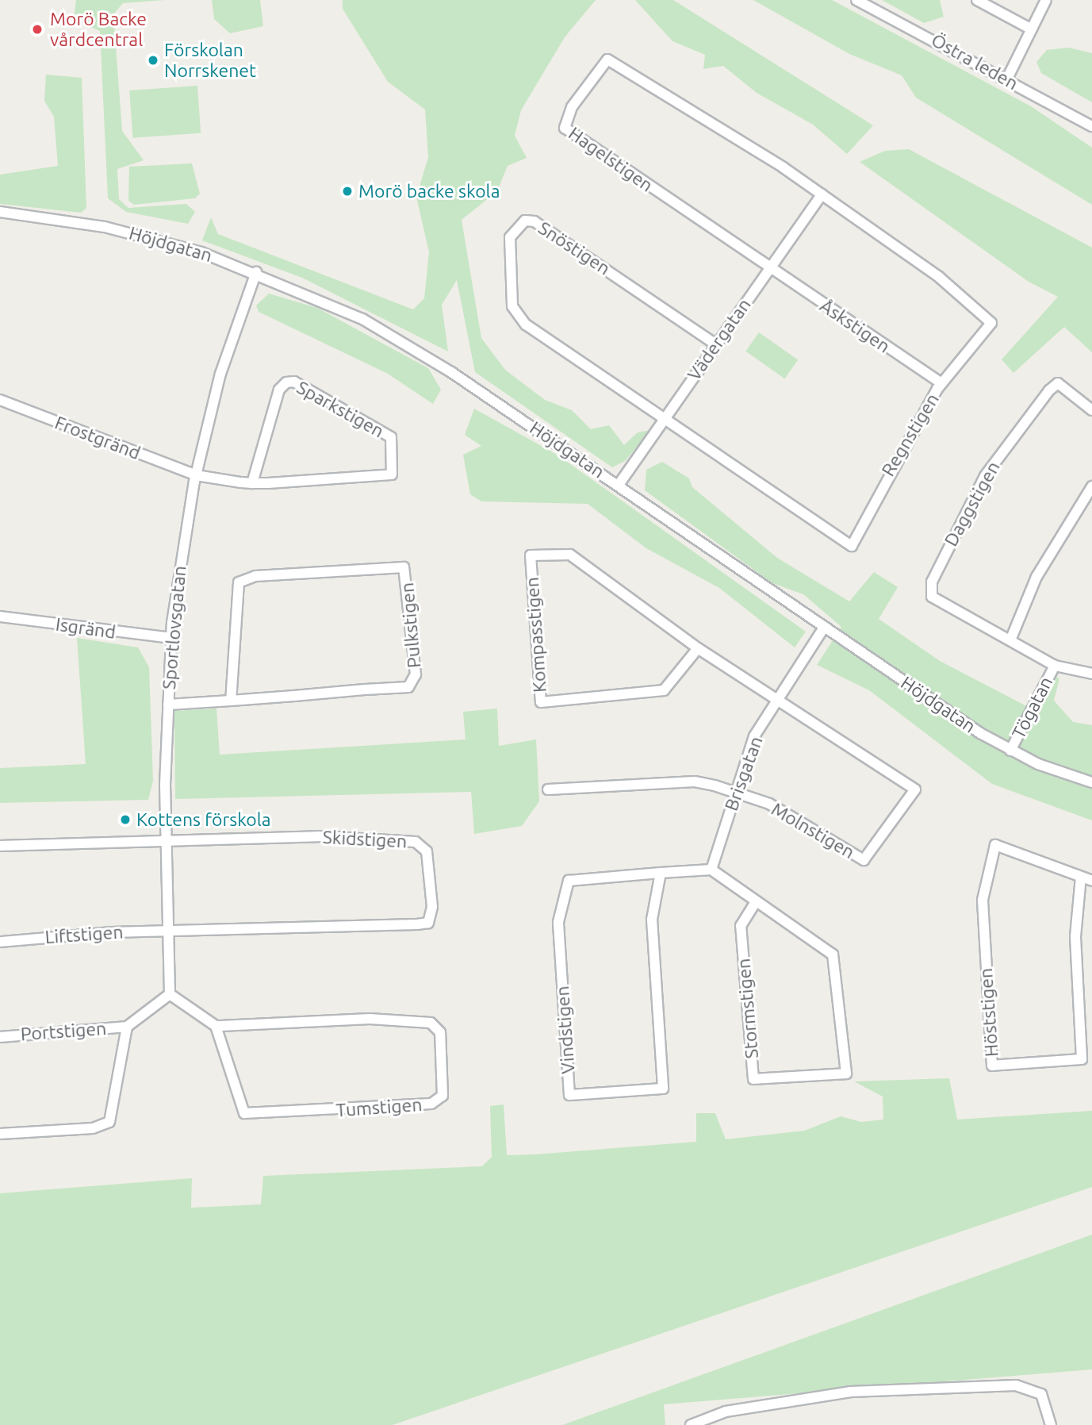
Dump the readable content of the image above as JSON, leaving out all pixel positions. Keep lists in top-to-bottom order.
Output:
{
  "streets": {
    "street": [
      "Östra leden",
      "Hagelstigen",
      "Höjdgatan",
      "Snöstigen",
      "Åskstigen",
      "Vädergatan",
      "Sparkstigen",
      "Regnstigen",
      "Frostgränd",
      "Daggstigen",
      "Pulkstigen",
      "Sportlovsgatan",
      "Isgränd",
      "Kompasstigen",
      "Tögatan",
      "Brisgatan",
      "Molnstigen",
      "Skidstigen",
      "Liftstigen",
      "Stormstigen",
      "Höststigen",
      "Vindstigen",
      "Portstigen",
      "Tumstigen"
    ]
  },
  "crossings": [
    ["Hagelstigen", "Åskstigen"],
    ["Hagelstigen", "Vädergatan"],
    ["Hagelstigen", "Regnstigen"],
    ["Höjdgatan", "Vädergatan"],
    ["Höjdgatan", "Sportlovsgatan"],
    ["Höjdgatan", "Tögatan"],
    ["Höjdgatan", "Brisgatan"],
    ["Snöstigen", "Vädergatan"],
    ["Snöstigen", "Regnstigen"],
    ["Åskstigen", "Vädergatan"],
    ["Åskstigen", "Regnstigen"],
    ["Vädergatan", "Regnstigen"],
    ["Sparkstigen", "Frostgränd"],
    ["Sparkstigen", "Sportlovsgatan"],
    ["Frostgränd", "Sportlovsgatan"],
    ["Daggstigen", "Tögatan"],
    ["Pulkstigen", "Sportlovsgatan"],
    ["Sportlovsgatan", "Isgränd"],
    ["Sportlovsgatan", "Skidstigen"],
    ["Sportlovsgatan", "Liftstigen"],
    ["Sportlovsgatan", "Portstigen"],
    ["Kompasstigen", "Brisgatan"],
    ["Kompasstigen", "Molnstigen"],
    ["Brisgatan", "Molnstigen"],
    ["Brisgatan", "Stormstigen"],
    ["Brisgatan", "Vindstigen"],
    ["Skidstigen", "Liftstigen"],
    ["Stormstigen", "Vindstigen"]
  ],
  "places": [
    "Morö Backe vårdcentral",
    "Förskolan Norrskenet",
    "Morö backe skola",
    "Kottens förskola"
  ]
}
